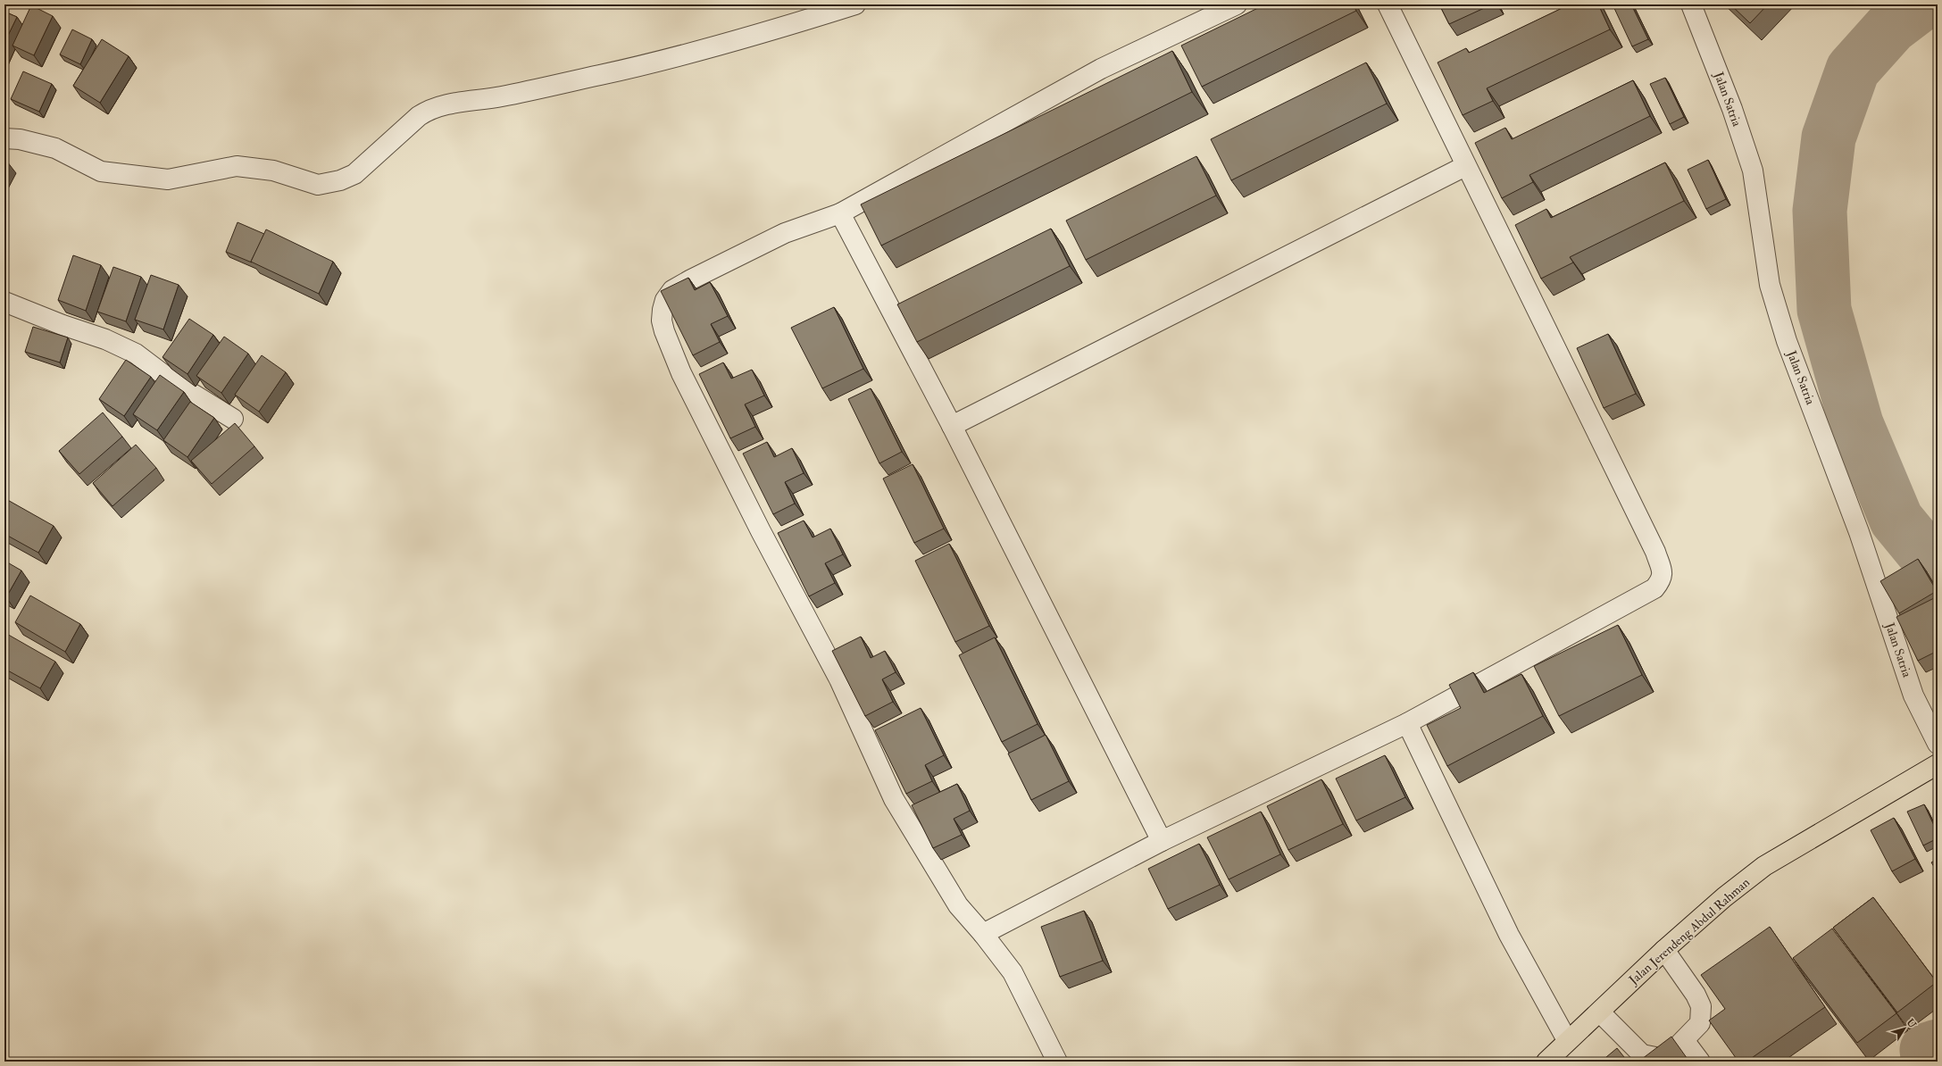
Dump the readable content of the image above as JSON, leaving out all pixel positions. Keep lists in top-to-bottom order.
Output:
{
  "streets": {
    "highway": ["Jalan Jerendeng Abdul Rahman"],
    "street": ["Jalan Satria"]
  },
  "north": "top right"
}
